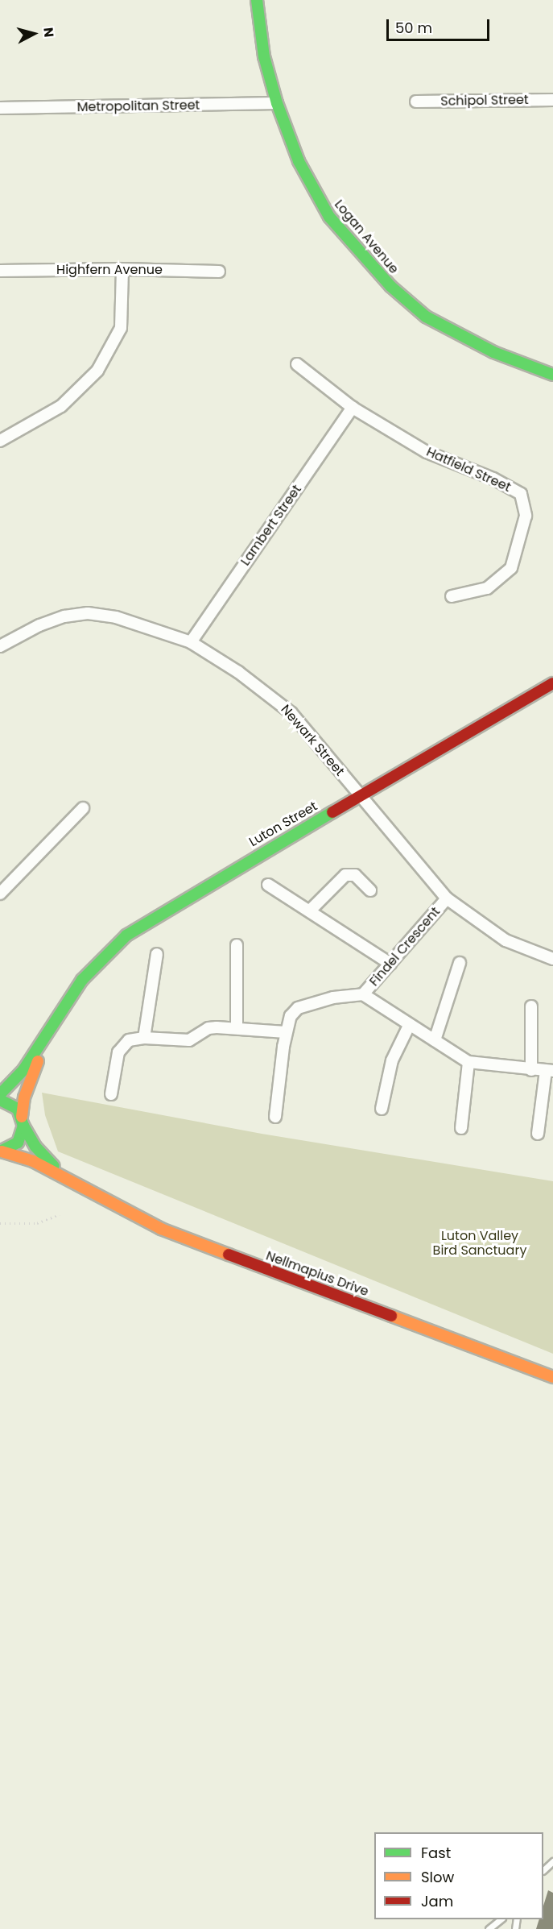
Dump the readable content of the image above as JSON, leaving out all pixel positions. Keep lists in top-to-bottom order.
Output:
{
  "streets": {
    "street": [
      "Schipol Street",
      "Metropolitan Street",
      "Logan Avenue",
      "Highfern Avenue",
      "Hatfield Street",
      "Lambert Street",
      "Newark Street",
      "Luton Street",
      "Findel Crescent",
      "Nellmapius Drive"
    ]
  },
  "crossings": [
    ["Metropolitan Street", "Logan Avenue"],
    ["Hatfield Street", "Lambert Street"],
    ["Lambert Street", "Newark Street"],
    ["Newark Street", "Luton Street"],
    ["Newark Street", "Findel Crescent"],
    ["Luton Street", "Nellmapius Drive"]
  ],
  "parks": ["Luton Valley Bird Sanctuary"],
  "legend": ["Fast", "Slow", "Jam"],
  "scale_bar": "50 m",
  "north": "right"
}
